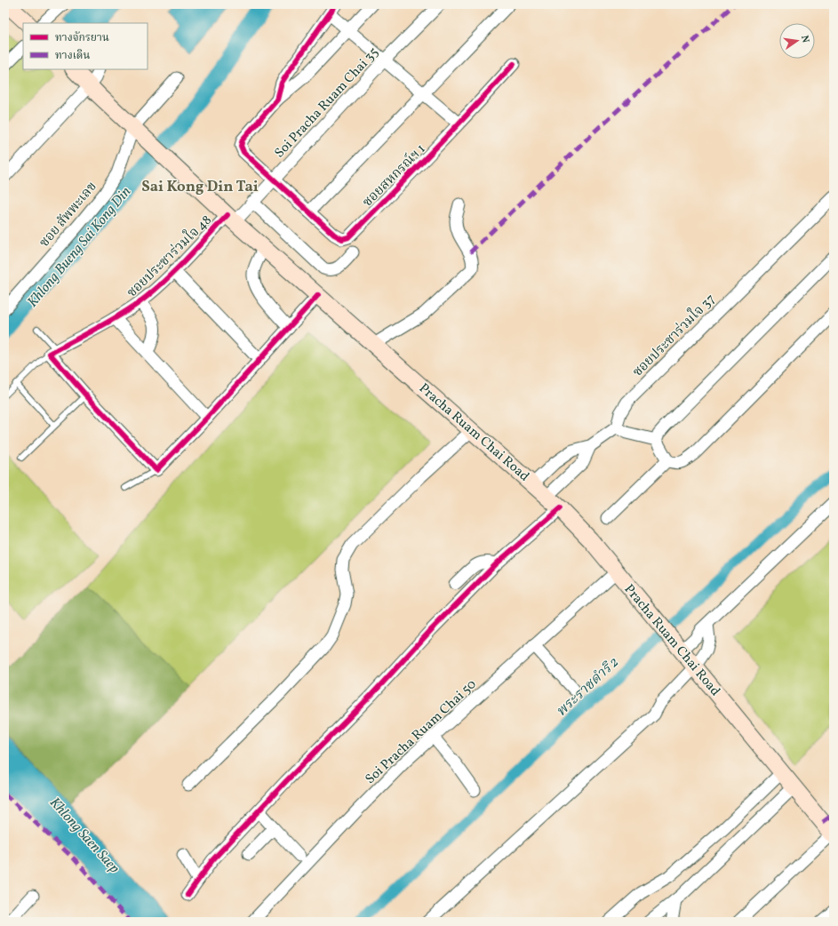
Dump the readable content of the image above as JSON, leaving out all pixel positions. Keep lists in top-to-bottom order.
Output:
{
  "streets": {
    "main road": ["Pracha Ruam Chai Road"],
    "street": [
      "Soi Pracha Ruam Chai 35",
      "ซอยสหกรณ์ฯ 1",
      "ซอย สัพพะเลข",
      "ซอยประชาร่วมใจ 48",
      "ซอยประชาร่วมใจ 37",
      "Soi Pracha Ruam Chai 50"
    ]
  },
  "crossings": [
    ["Soi Pracha Ruam Chai 35", "ซอยประชาร่วมใจ 48"],
    ["Soi Pracha Ruam Chai 35", "Pracha Ruam Chai Road"],
    ["ซอย สัพพะเลข", "Pracha Ruam Chai Road"],
    ["ซอยประชาร่วมใจ 48", "Pracha Ruam Chai Road"],
    ["Pracha Ruam Chai Road", "Soi Pracha Ruam Chai 50"]
  ],
  "districts": ["Sai Kong Din Tai"],
  "water": ["Khlong Bueng Sai Kong Din", "พระราชดำริ 2", "Khlong Saen Saep"],
  "legend": ["ทางจักรยาน", "ทางเดิน"],
  "north": "right"
}
